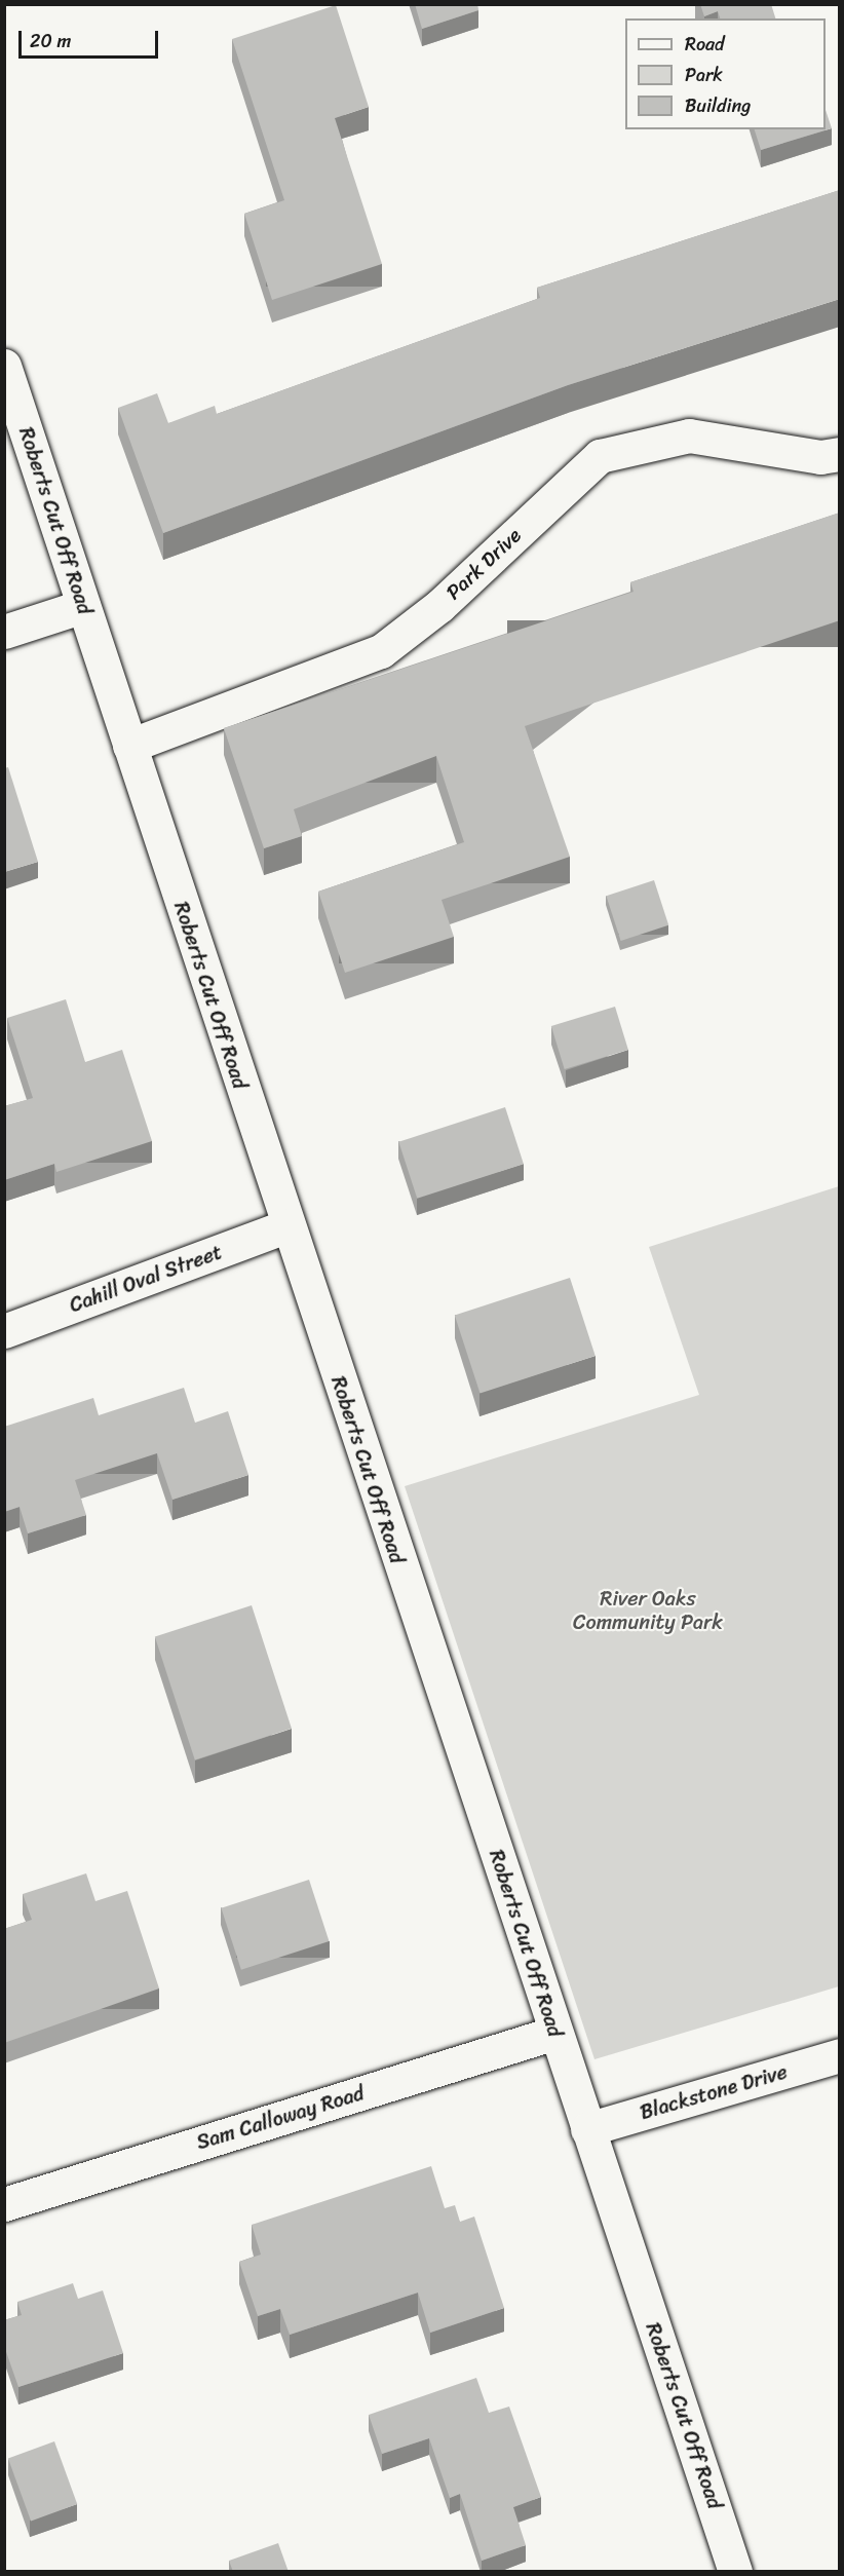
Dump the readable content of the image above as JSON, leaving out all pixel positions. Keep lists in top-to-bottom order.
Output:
{
  "streets": {
    "street": [
      "Roberts Cut Off Road",
      "Park Drive",
      "Cahill Oval Street",
      "Blackstone Drive",
      "Sam Calloway Road"
    ]
  },
  "crossings": [
    ["Roberts Cut Off Road", "Park Drive"],
    ["Roberts Cut Off Road", "Cahill Oval Street"],
    ["Roberts Cut Off Road", "Blackstone Drive"],
    ["Roberts Cut Off Road", "Sam Calloway Road"]
  ],
  "parks": ["River Oaks Community Park"],
  "legend": ["Road", "Park", "Building"],
  "scale_bar": "20 m"
}
